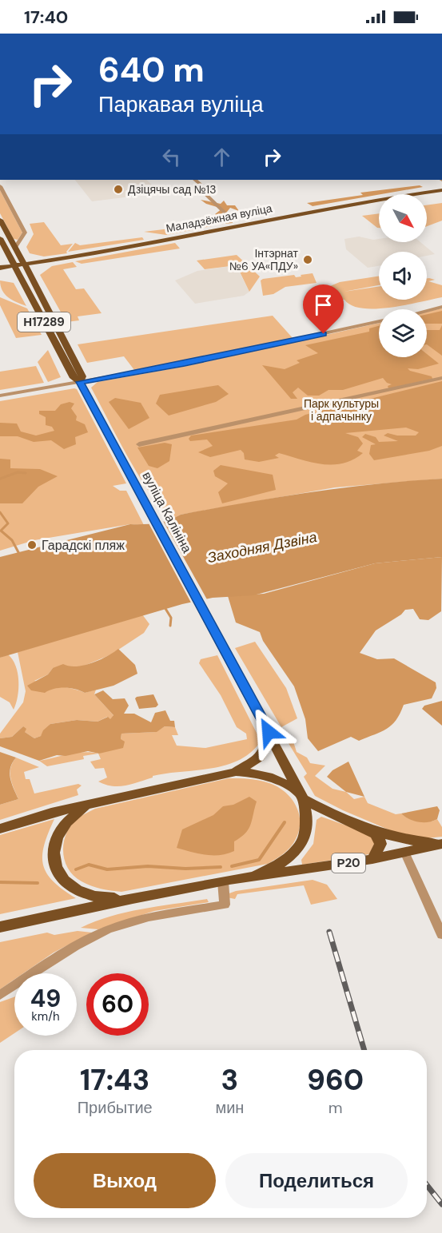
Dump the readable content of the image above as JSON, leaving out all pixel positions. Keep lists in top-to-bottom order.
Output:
{
  "streets": {
    "main road": [
      "Маладзёжная вуліца",
      "Н17289",
      "вуліца Калініна",
      "Р20"
    ]
  },
  "crossings": [
    ["Маладзёжная вуліца", "вуліца Калініна"],
    ["вуліца Калініна", "Р20"]
  ],
  "water": ["Заходняя Дзвіна"],
  "parks": ["Парк культуры і адпачынку"],
  "places": ["Дзіцячы сад №13", "Інтэрнат №6 УА«ПДУ»", "Гарадскі пляж"],
  "north": "bottom right",
  "page": {
    "status": "17:40",
    "turn": ["640 m", "Паркавая вуліца"],
    "speed": "49 km/h",
    "limit": "60",
    "eta": [
      "17:43",
      "Прибытие",
      "3",
      "мин",
      "960",
      "m"
    ],
    "buttons": ["Выход", "Поделиться"]
  }
}
